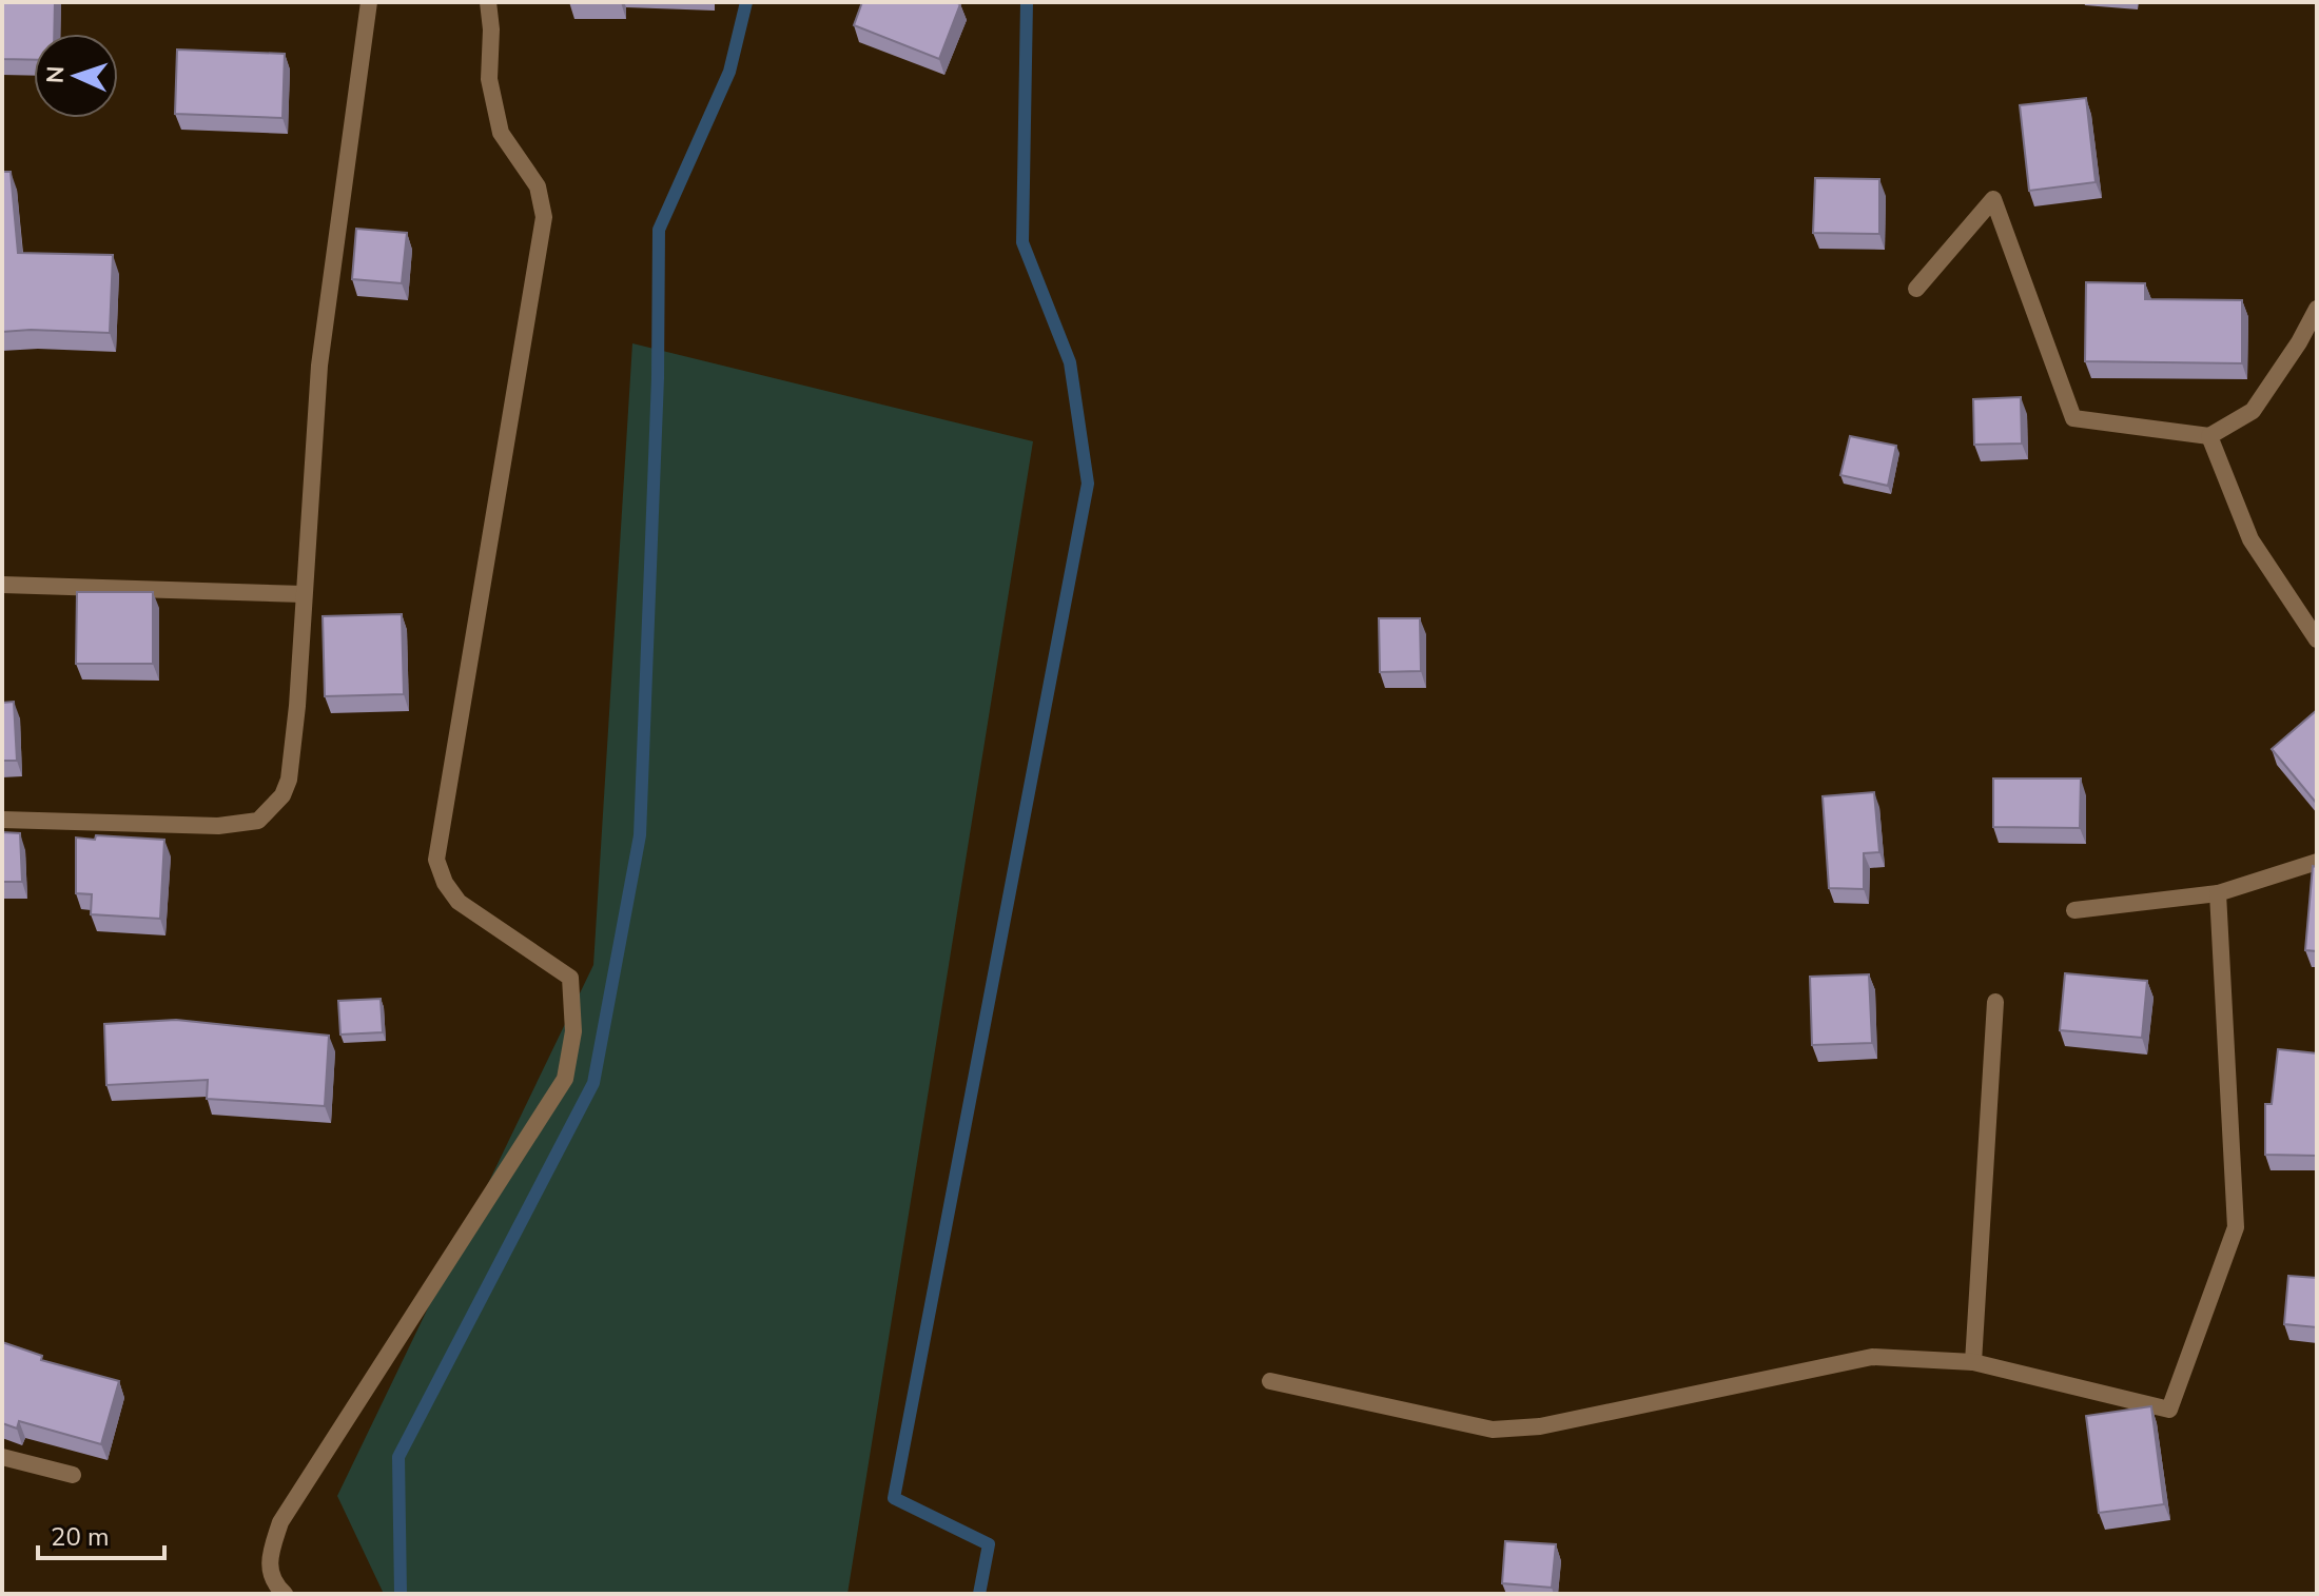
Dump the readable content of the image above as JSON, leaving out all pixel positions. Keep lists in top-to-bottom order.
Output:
{
  "scale_bar": "20 m",
  "north": "left"
}
